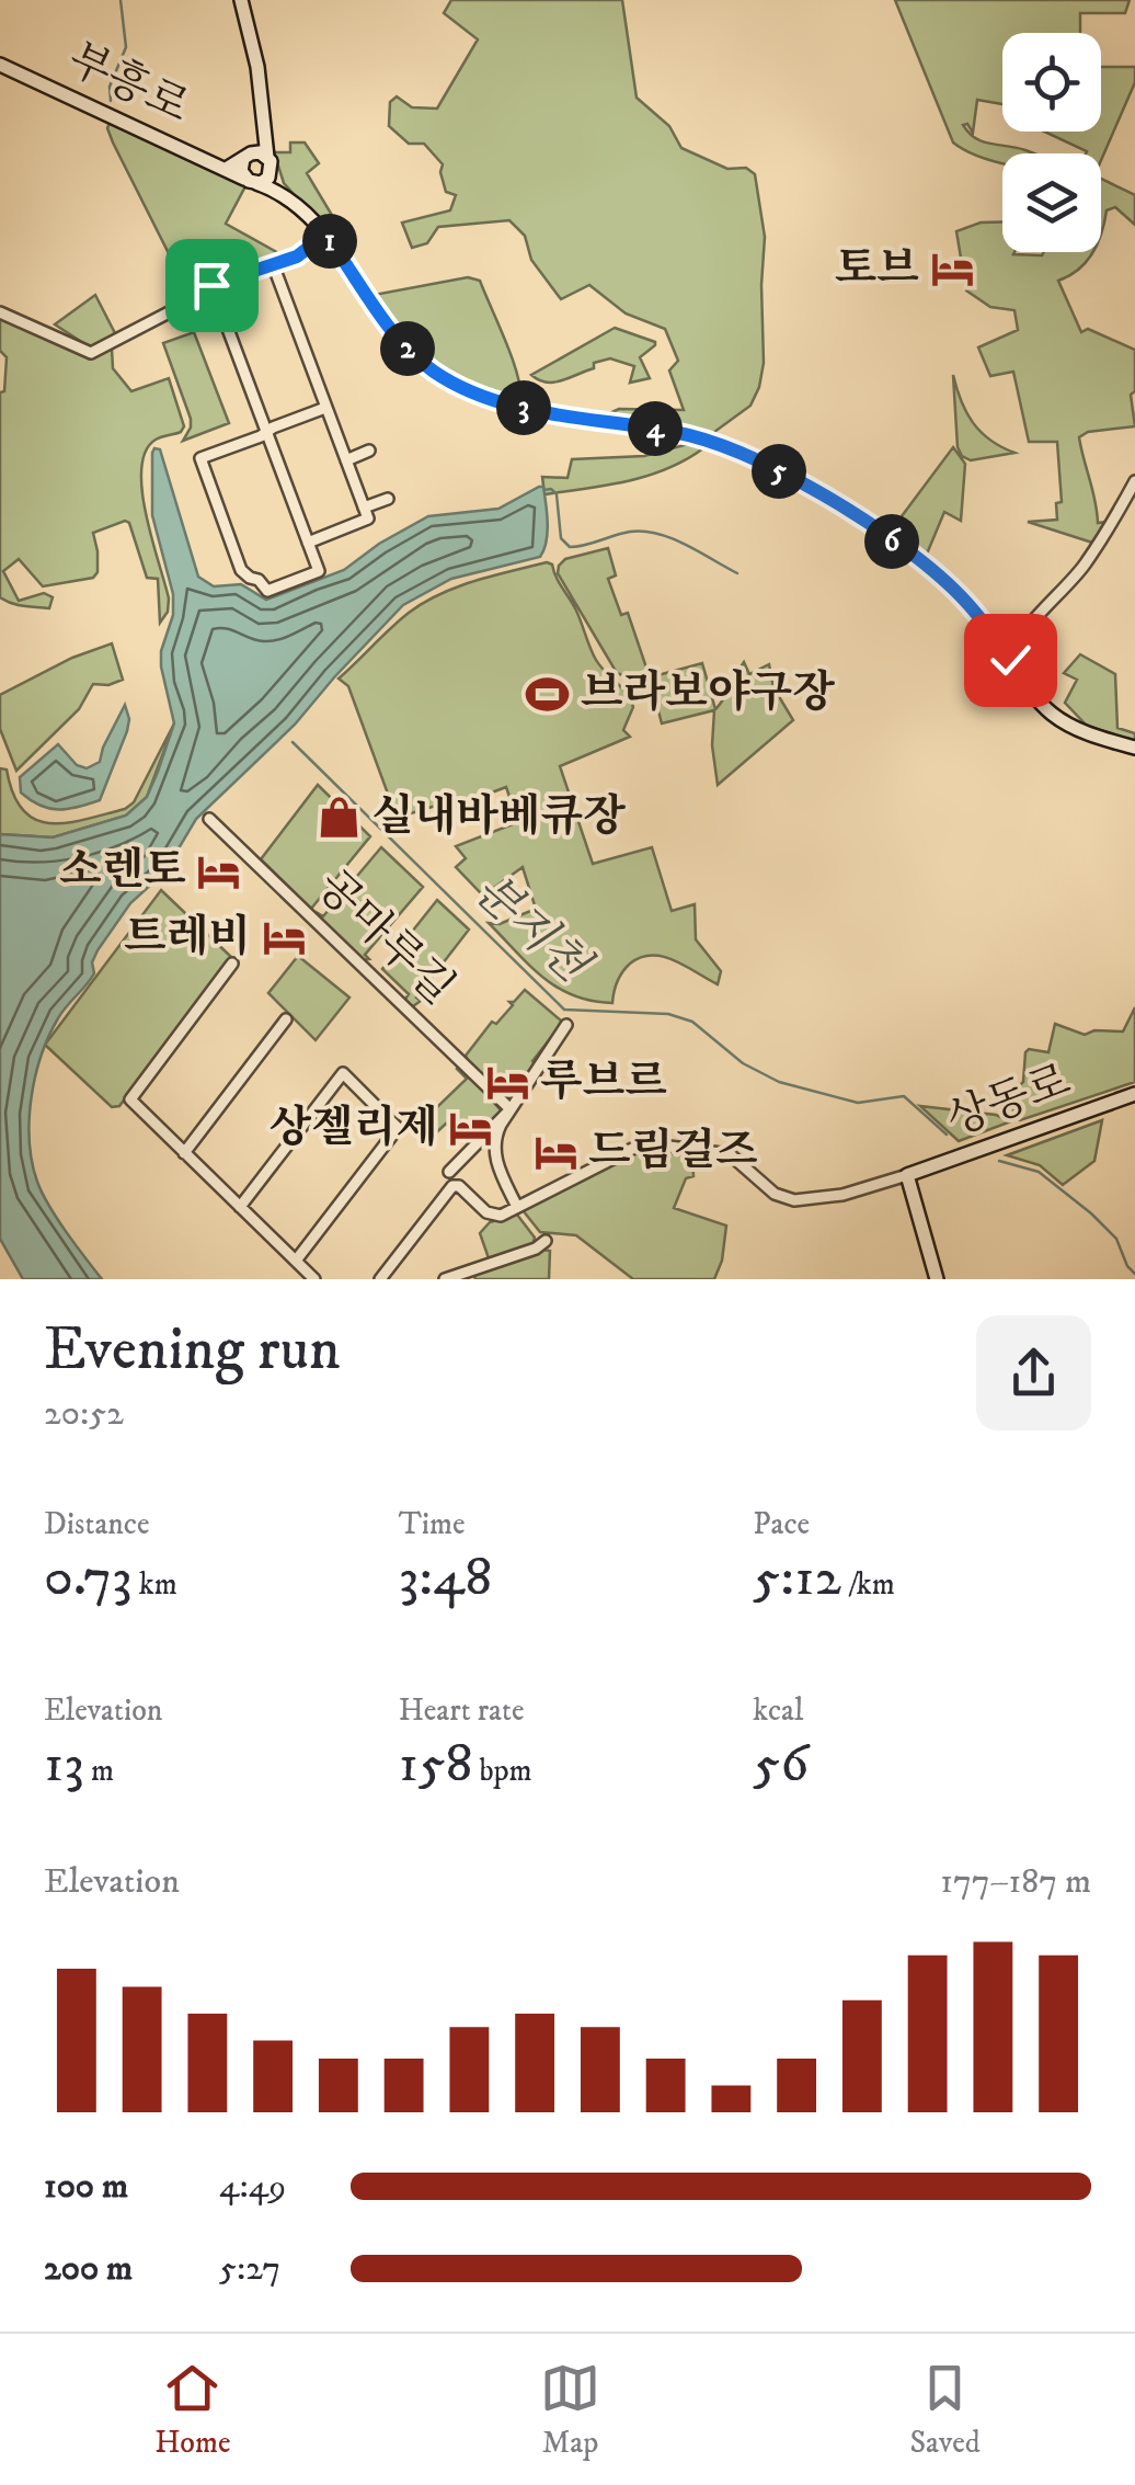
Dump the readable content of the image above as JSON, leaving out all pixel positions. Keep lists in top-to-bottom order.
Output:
{
  "streets": {
    "street": ["부흥로", "공마루길", "상동로"]
  },
  "water": ["분지천"],
  "places": {
    "hotel": [
      "토브",
      "소렌토",
      "트레비",
      "루브르",
      "상젤리제",
      "드림걸즈"
    ],
    "sports": ["브라보야구장"],
    "shop": ["실내바베큐장"]
  },
  "page": {
    "pins": [
      "1",
      "2",
      "3",
      "4",
      "5",
      "6"
    ],
    "heading": ["Evening run", "20:52"],
    "stats": [
      ["Distance", "0.73 km"],
      ["Time", "3:48"],
      ["Pace", "5:12 /km"],
      ["Elevation", "13 m"],
      ["Heart rate", "158 bpm"],
      ["kcal", "56"]
    ],
    "chart": ["Elevation", "177–187 m"],
    "list": [
      {
        "name": "100 m",
        "note": "4:49"
      },
      {
        "name": "200 m",
        "note": "5:27"
      }
    ],
    "tabs": ["Home", "Map", "Saved"]
  }
}
